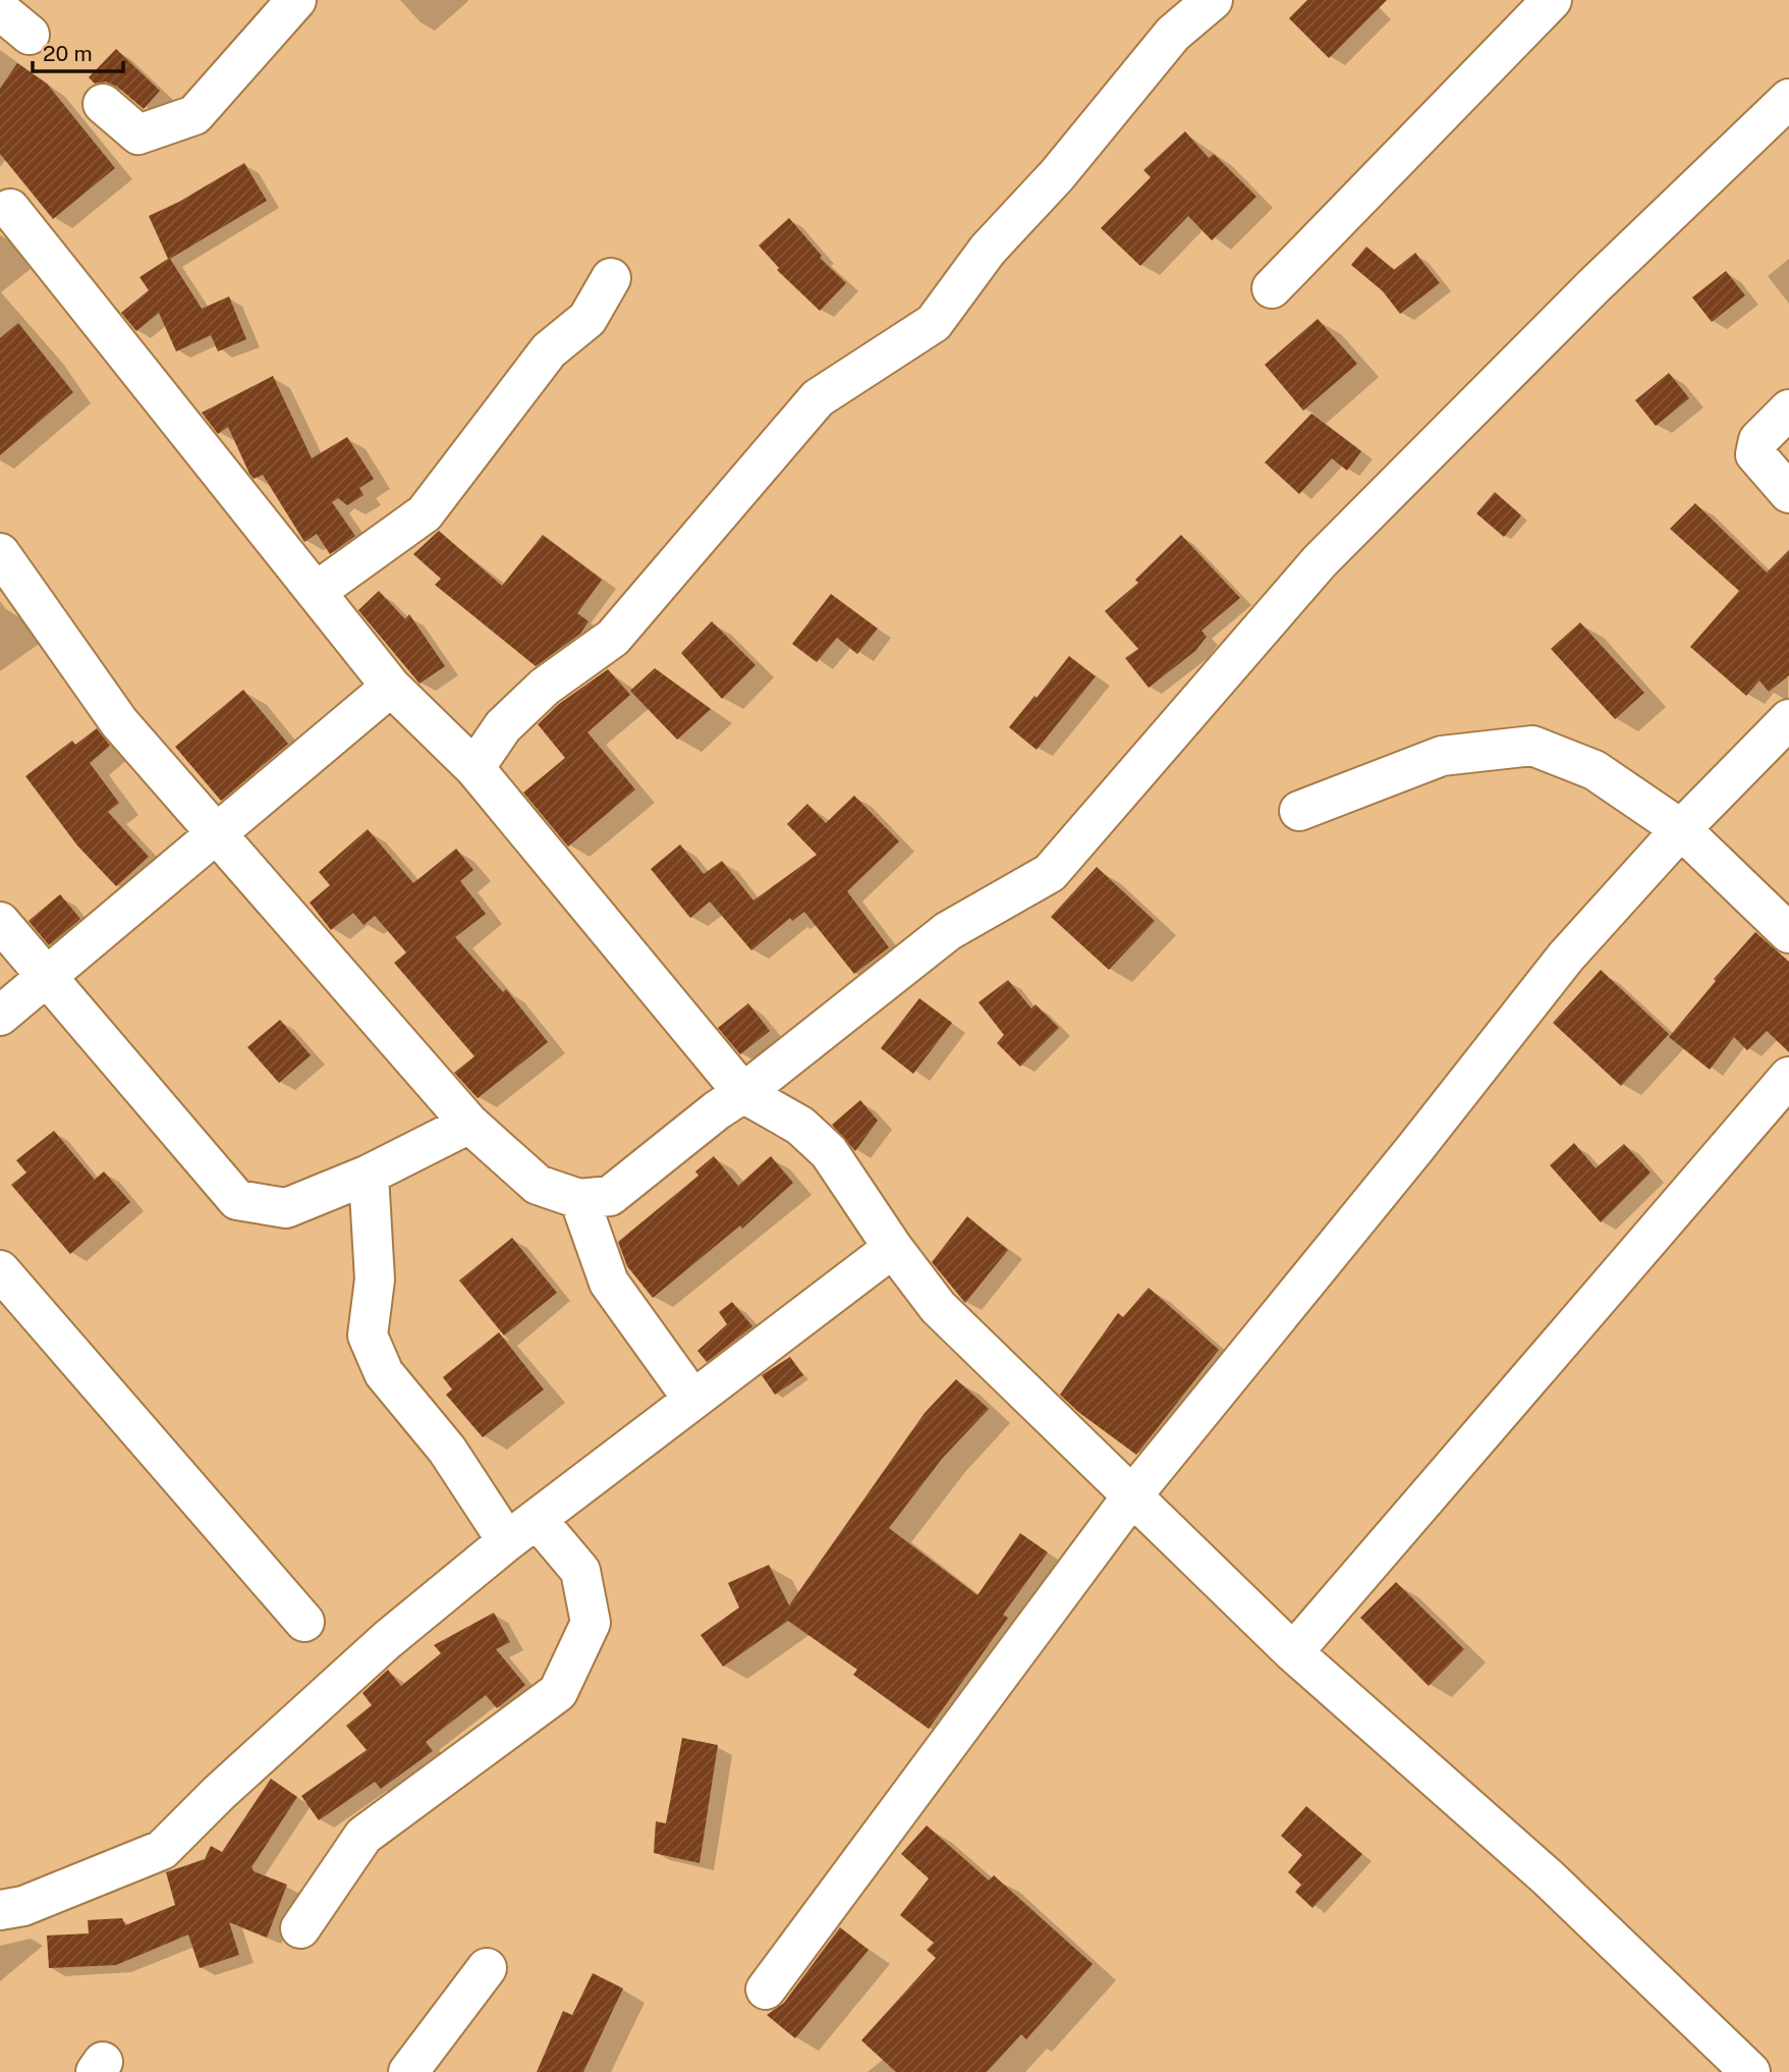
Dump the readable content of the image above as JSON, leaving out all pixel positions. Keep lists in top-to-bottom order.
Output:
{
  "scale_bar": "20 m"
}
